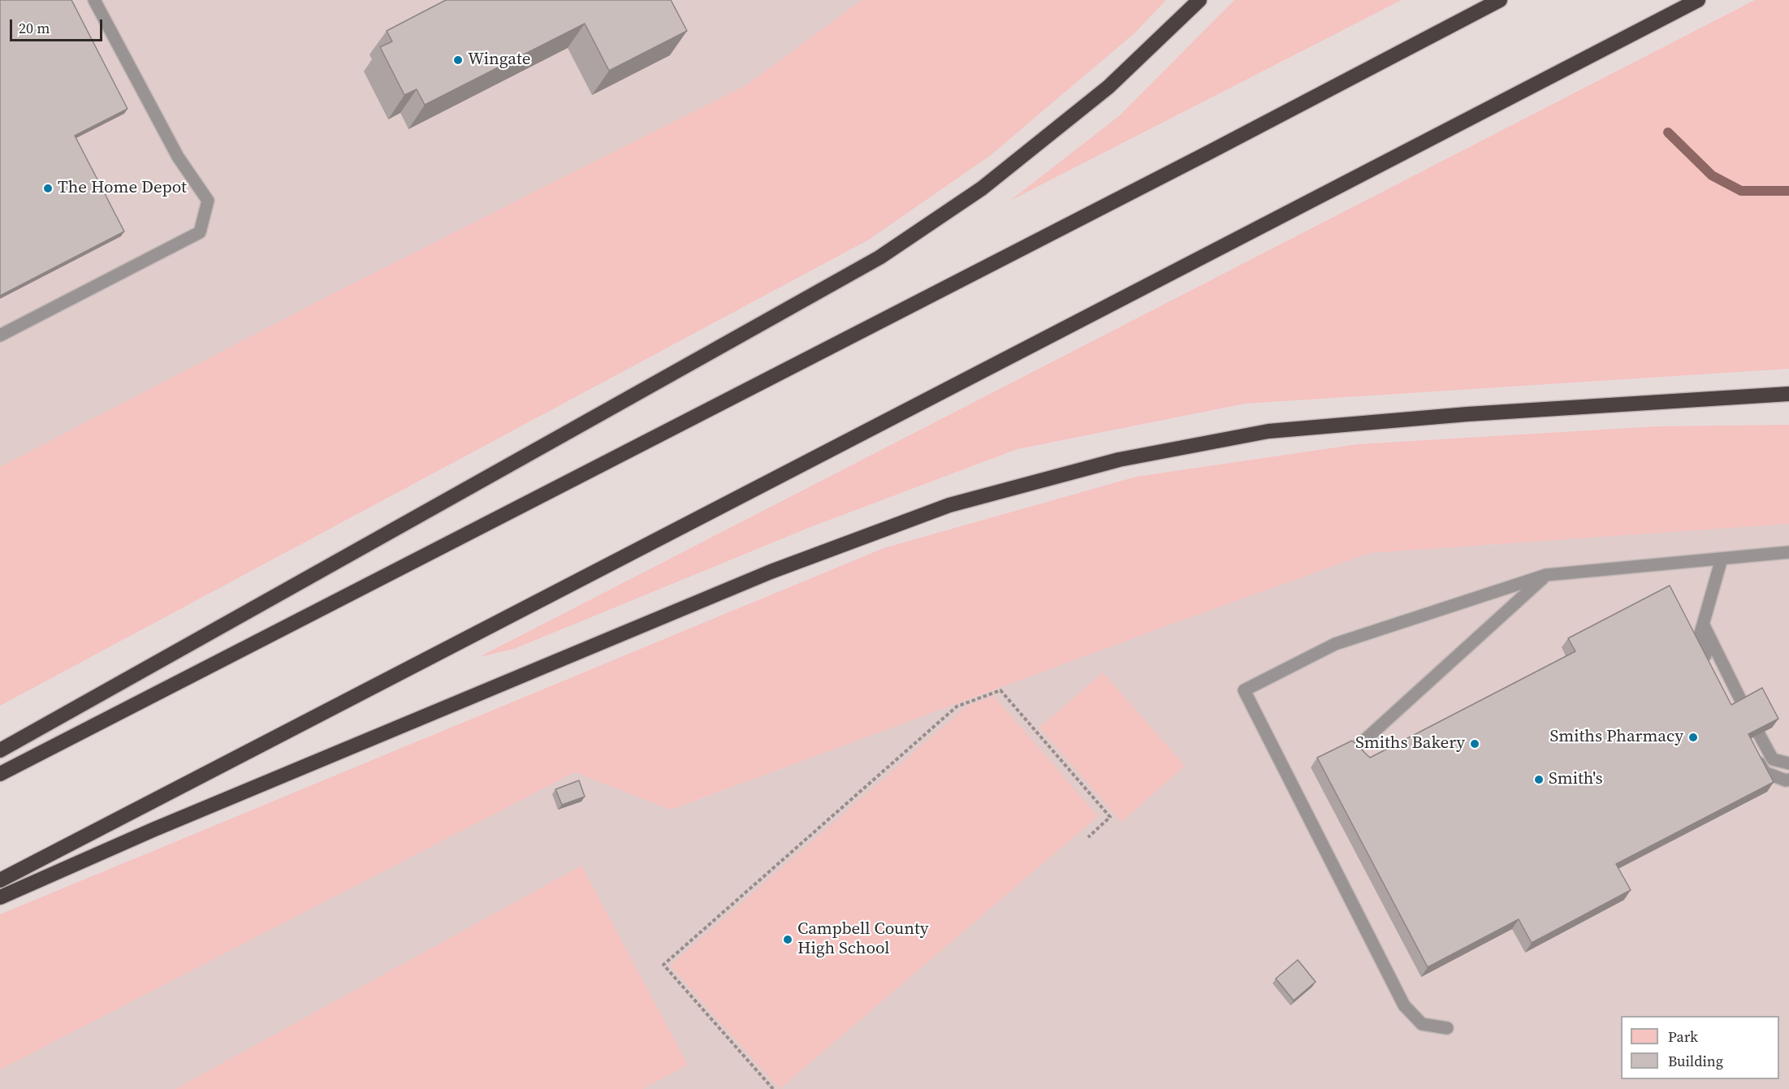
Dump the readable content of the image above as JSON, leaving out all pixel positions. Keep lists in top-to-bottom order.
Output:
{
  "places": [
    "Wingate",
    "The Home Depot",
    "Smiths Pharmacy",
    "Smiths Bakery",
    "Smith's",
    "Campbell County High School"
  ],
  "legend": ["Park", "Building"],
  "scale_bar": "20 m"
}
